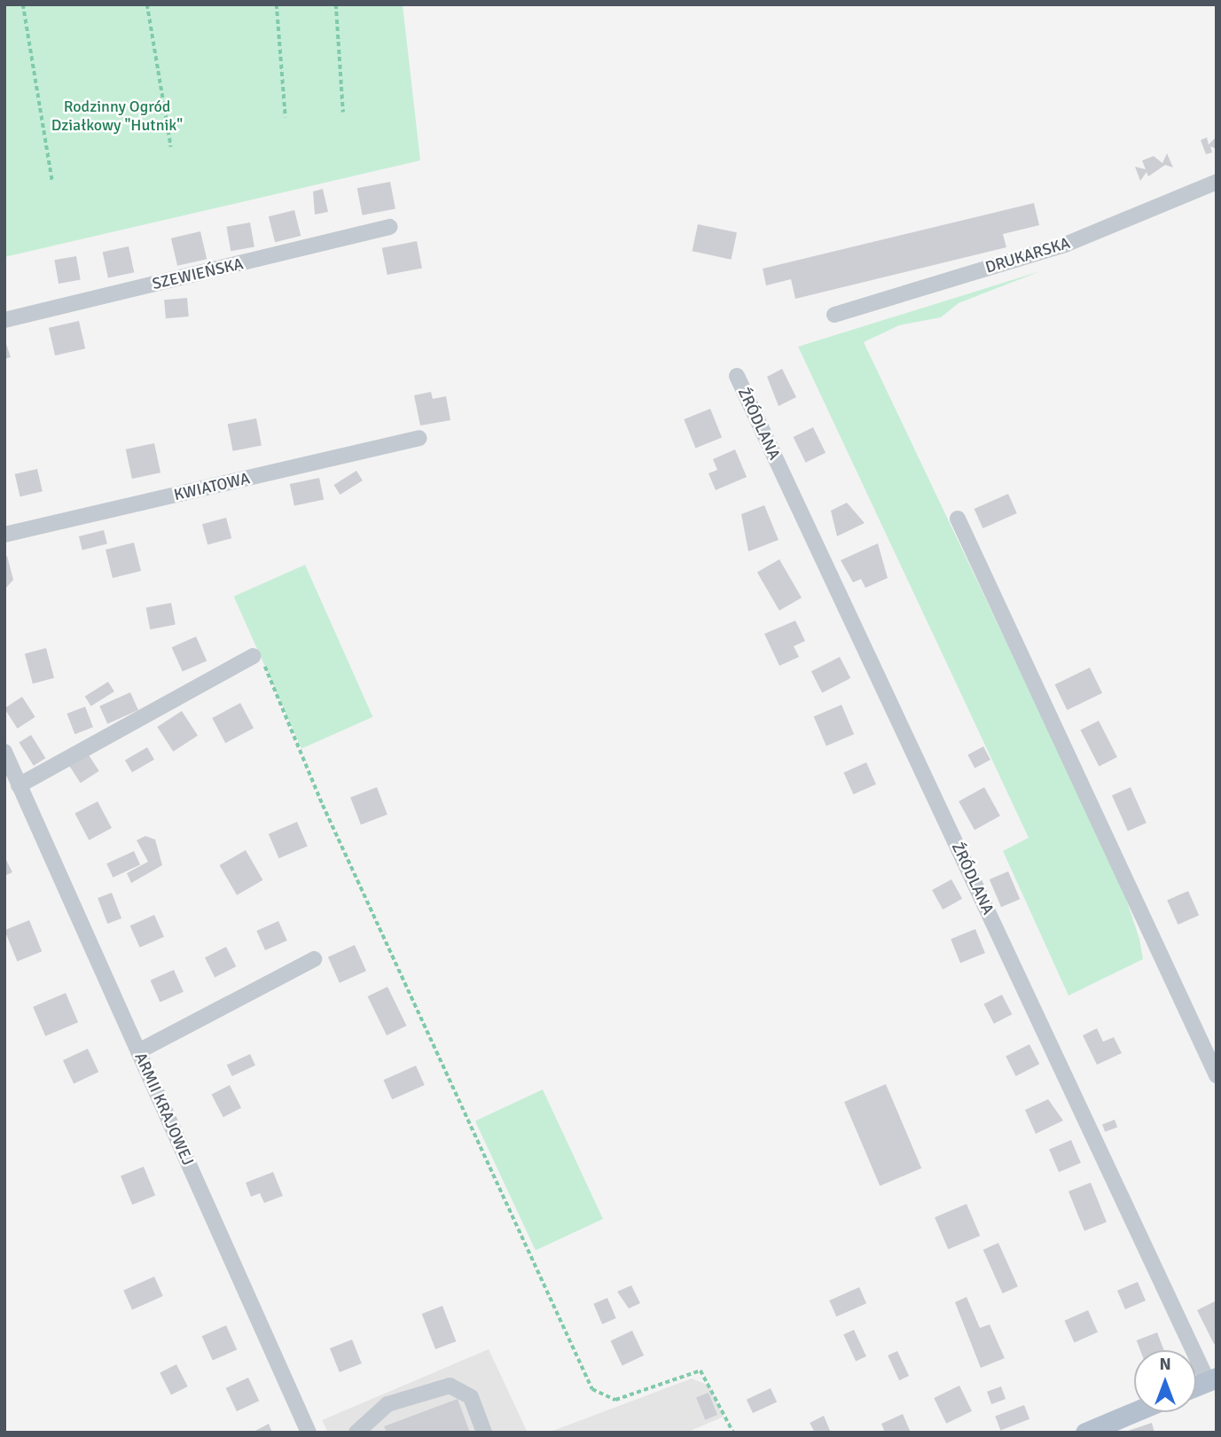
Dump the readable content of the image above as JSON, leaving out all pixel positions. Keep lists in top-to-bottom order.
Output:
{
  "streets": {
    "street": [
      "DRUKARSKA",
      "SZEWIEŃSKA",
      "ŹRÓDLANA",
      "KWIATOWA",
      "ARMII KRAJOWEJ"
    ]
  },
  "parks": ["Rodzinny Ogród Działkowy \"Hutnik\""],
  "north": "top"
}
